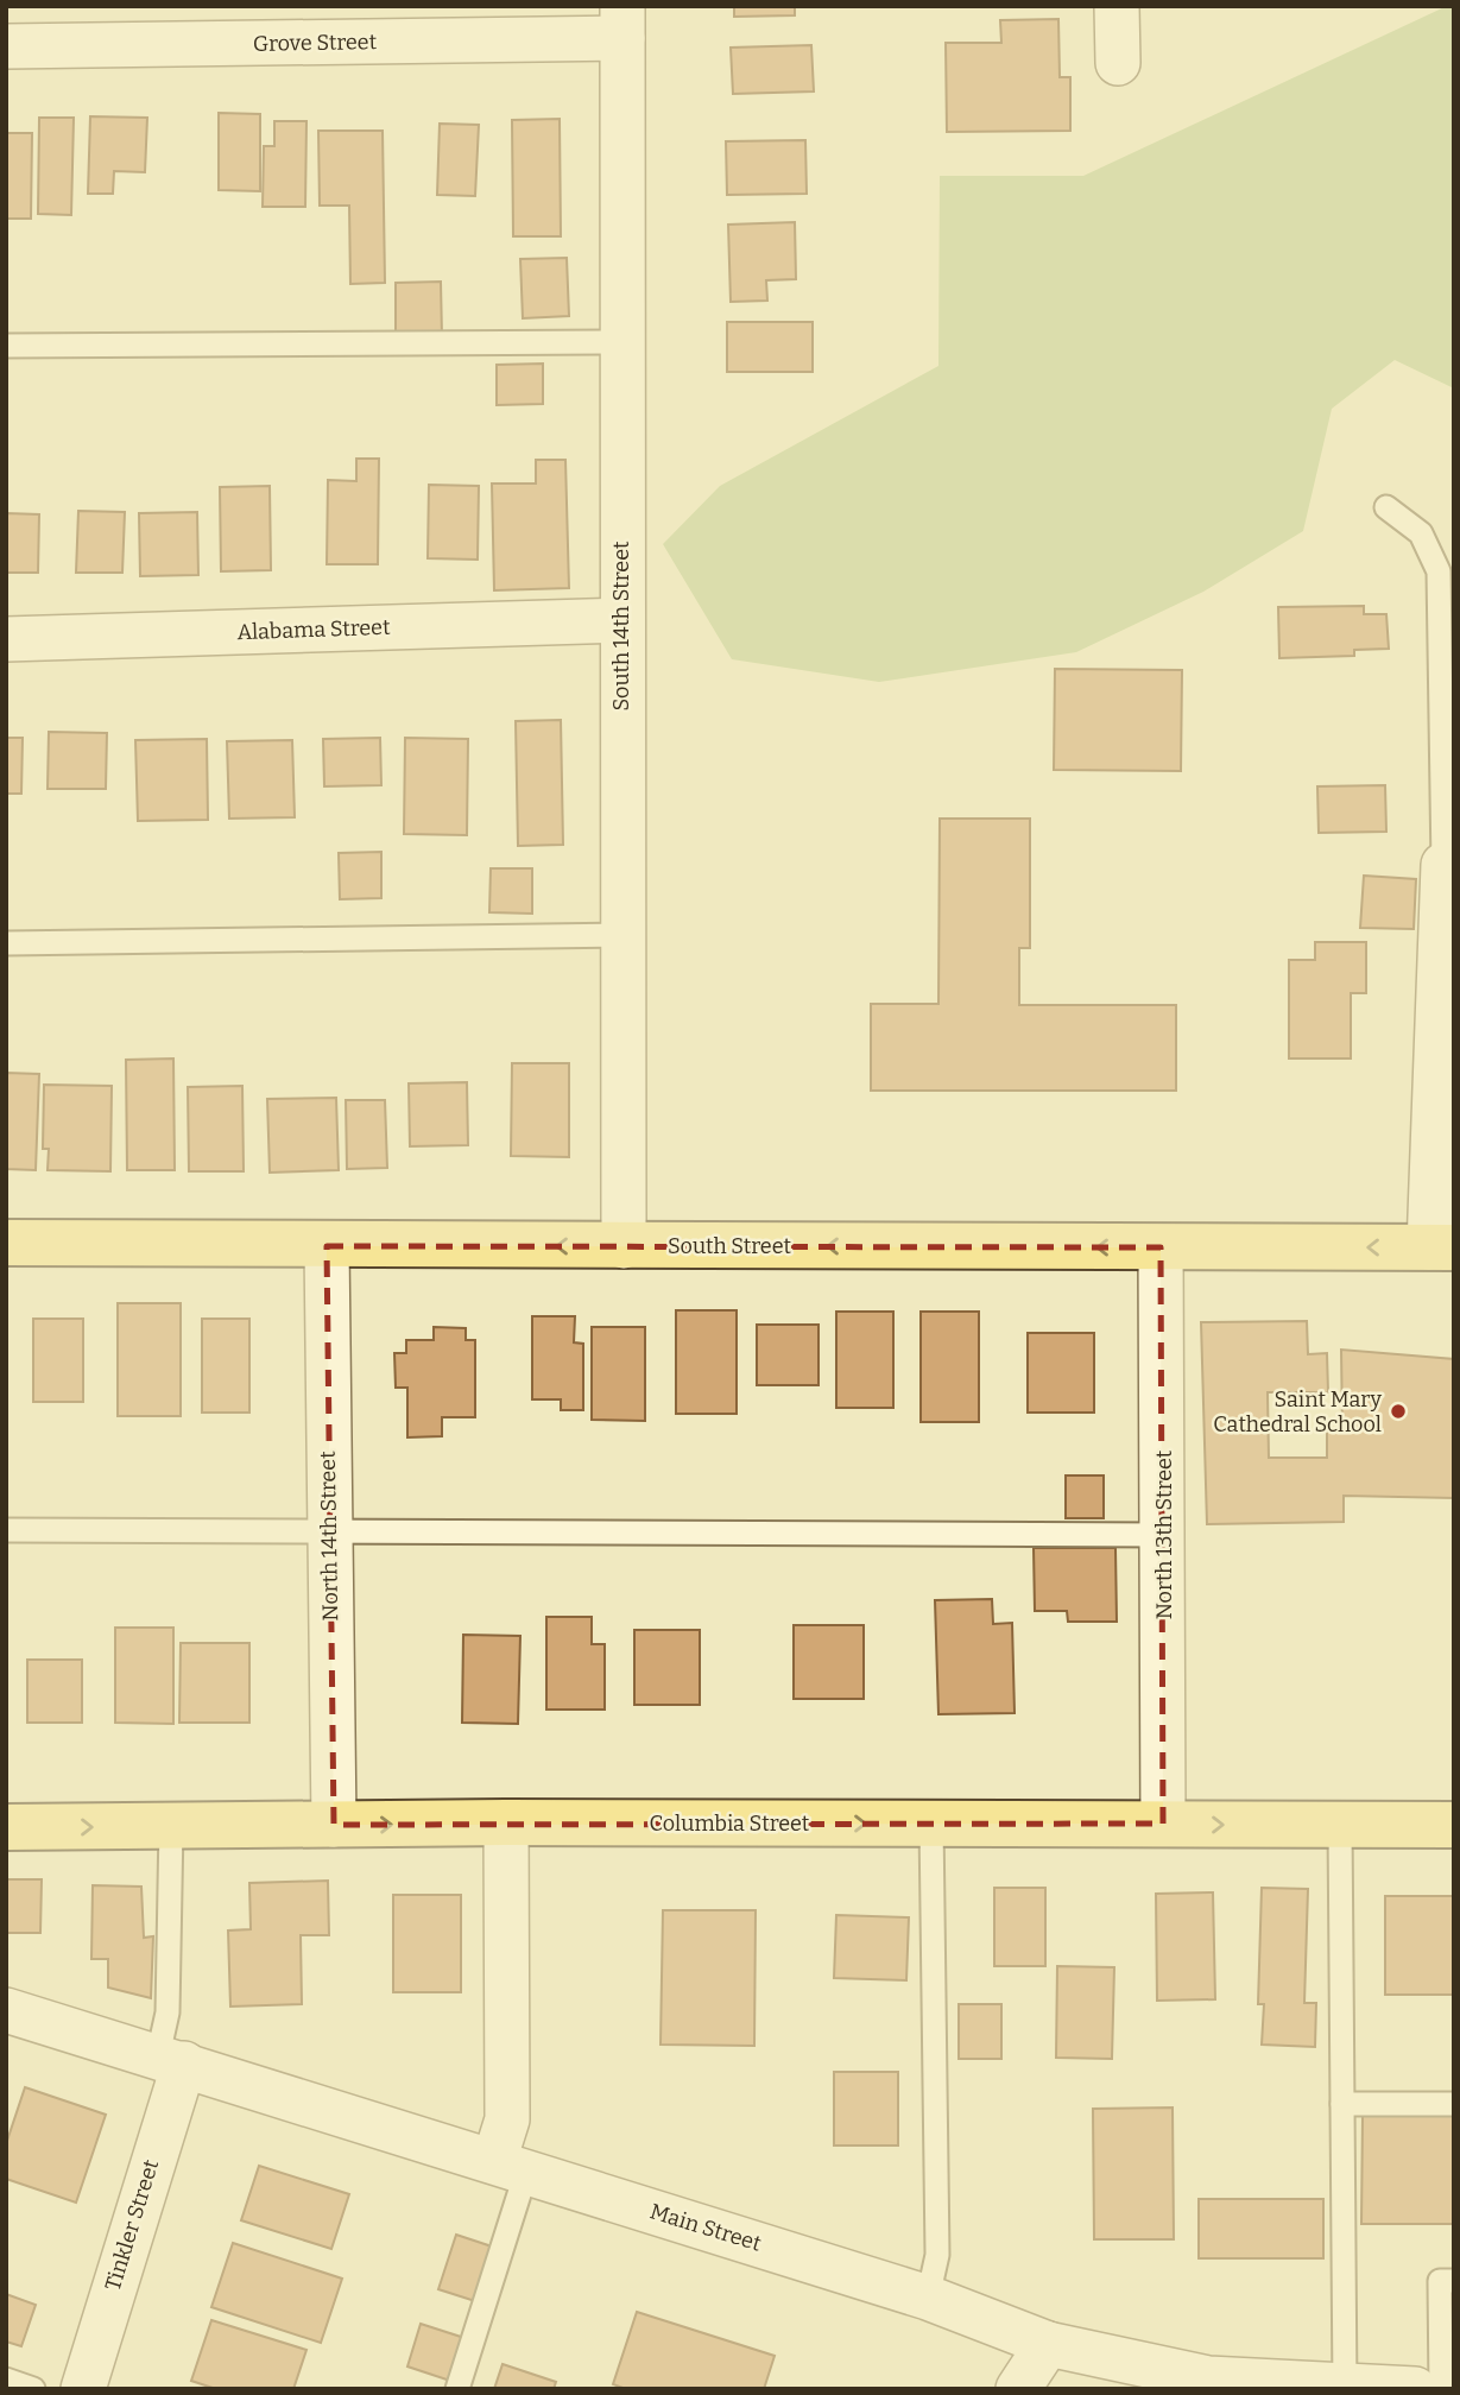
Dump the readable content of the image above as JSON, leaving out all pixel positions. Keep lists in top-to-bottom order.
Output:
{
  "streets": {
    "main road": ["South Street", "Columbia Street"],
    "street": [
      "Grove Street",
      "South 14th Street",
      "Alabama Street",
      "North 13th Street",
      "North 14th Street",
      "Tinkler Street",
      "Main Street"
    ]
  },
  "crossings": [
    ["Grove Street", "South 14th Street"],
    ["South 14th Street", "Alabama Street"],
    ["South 14th Street", "South Street"],
    ["South Street", "North 13th Street"],
    ["South Street", "North 14th Street"],
    ["North 13th Street", "Columbia Street"],
    ["North 14th Street", "Columbia Street"],
    ["Tinkler Street", "Main Street"]
  ],
  "one_way": ["South Street", "Columbia Street"],
  "places": ["Saint Mary Cathedral School"]
}
